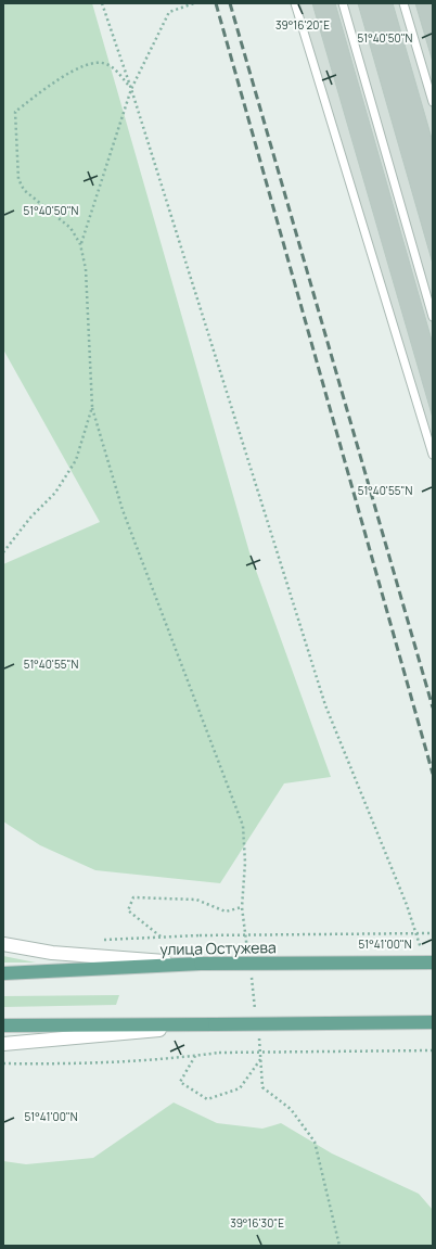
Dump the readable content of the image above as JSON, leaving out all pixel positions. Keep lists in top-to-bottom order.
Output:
{
  "streets": {
    "main road": ["улица Остужева"]
  },
  "coordinates": [
    "39°16'20\"E",
    "51°40'50\"N",
    "51°40'55\"N",
    "51°41'00\"N",
    "39°16'30\"E"
  ]
}
